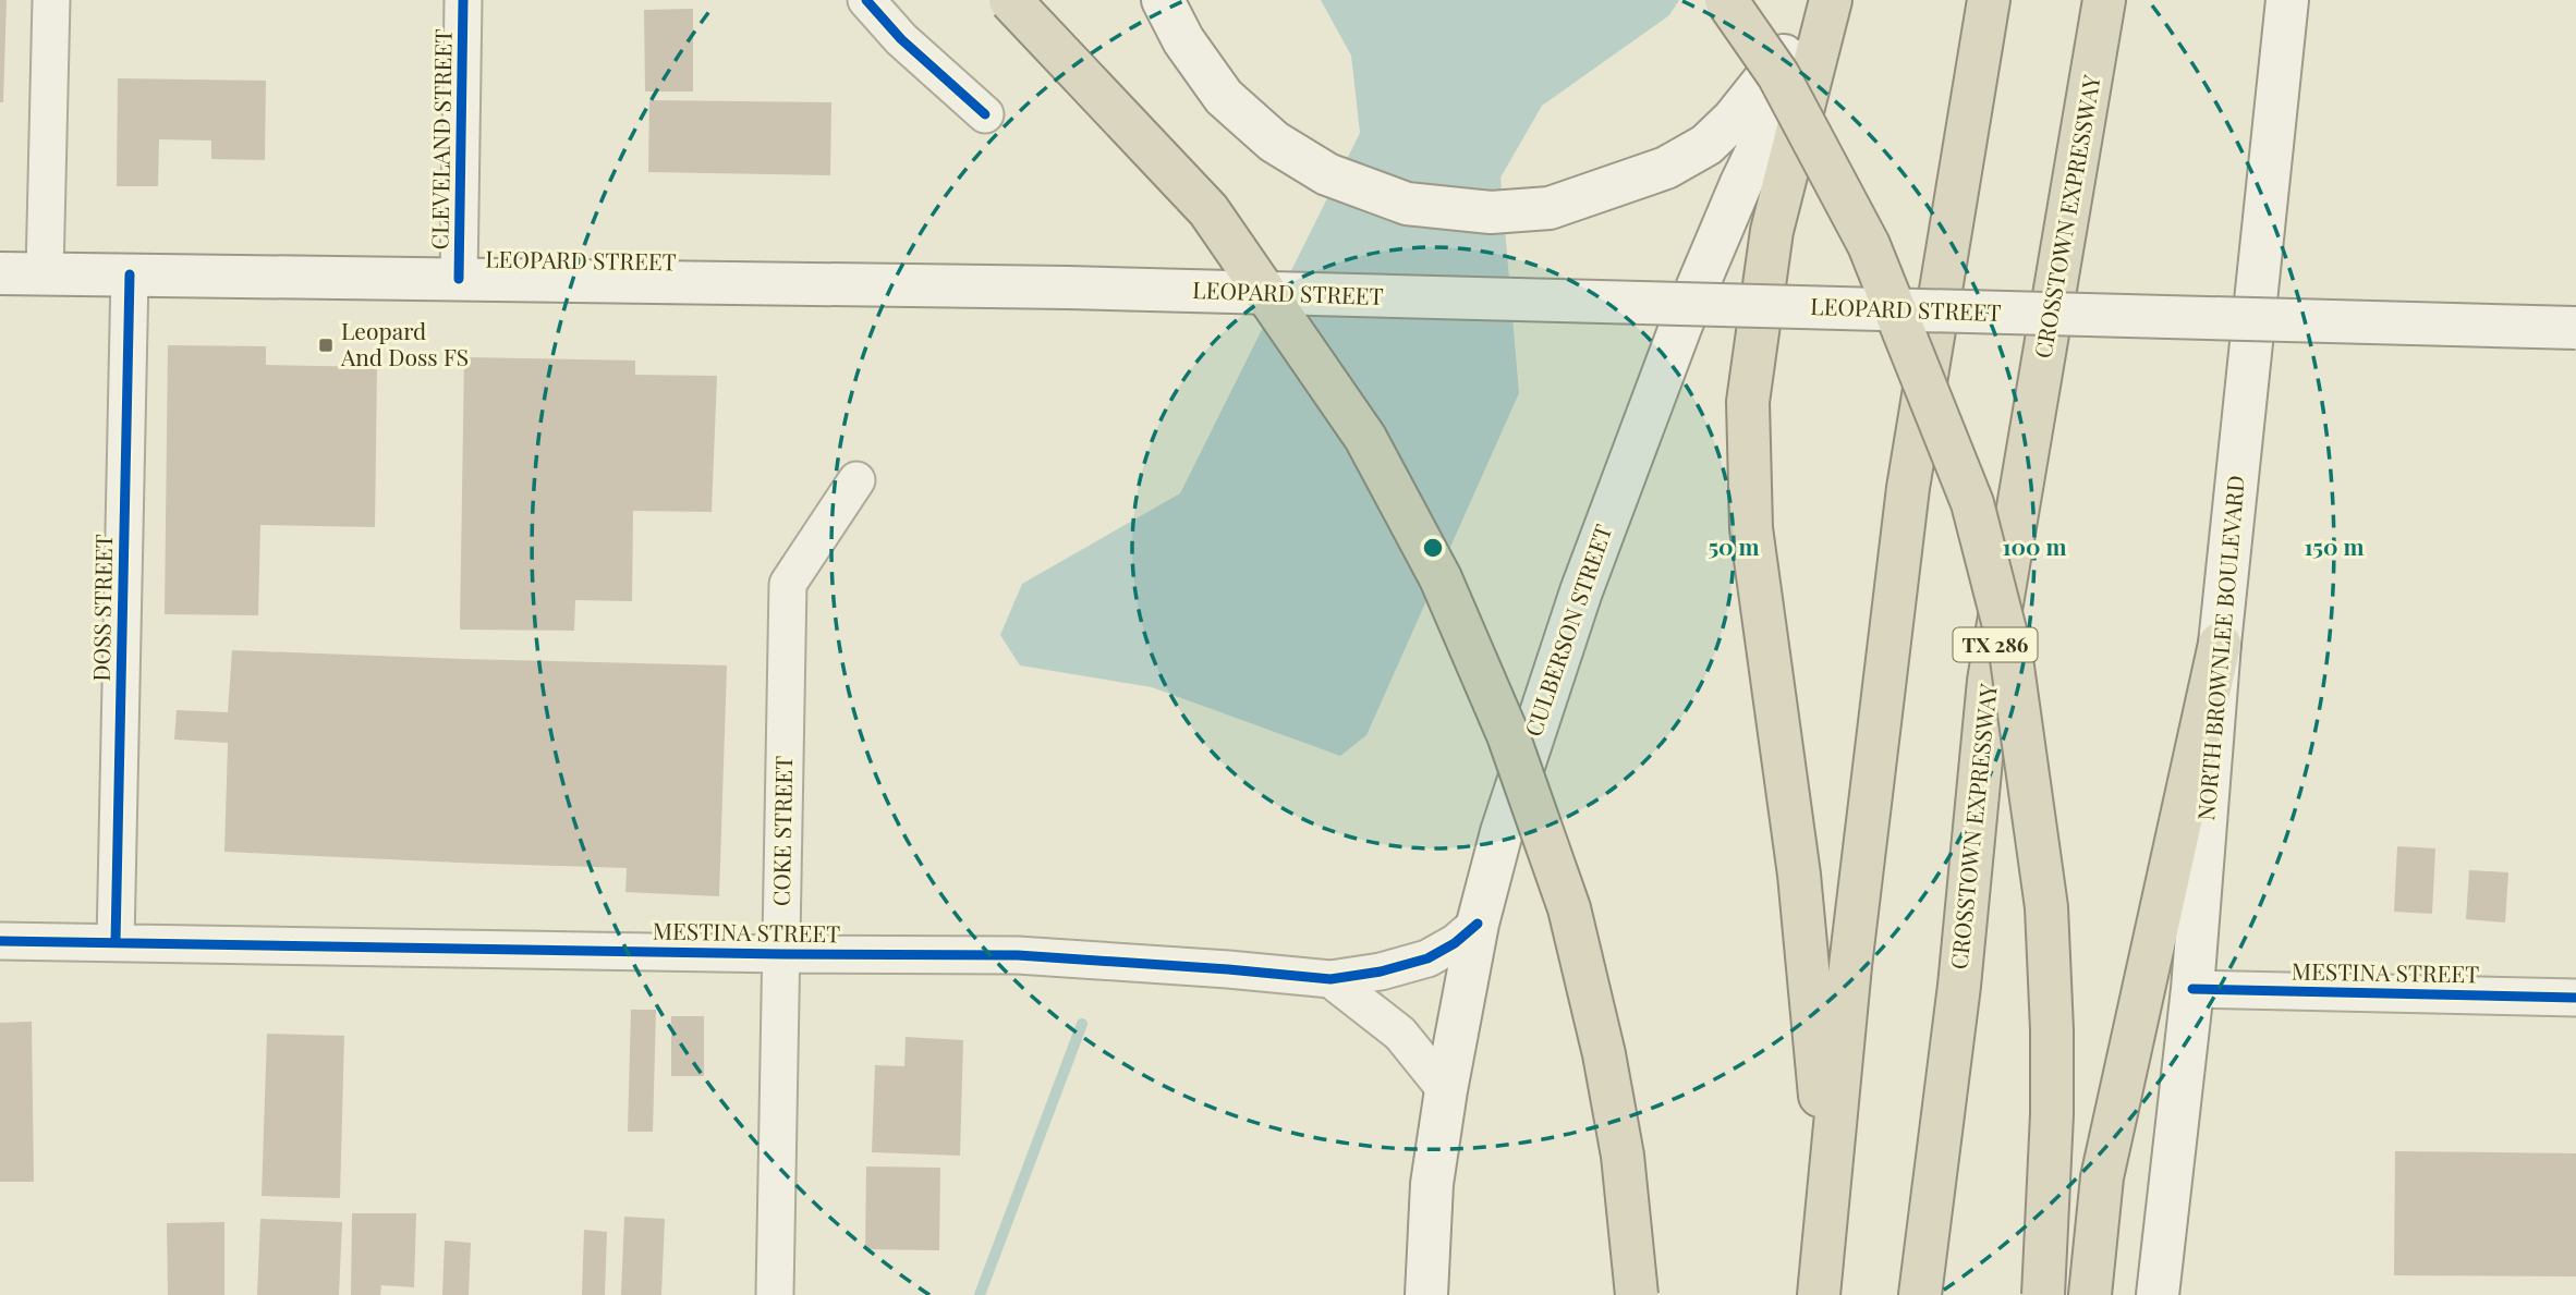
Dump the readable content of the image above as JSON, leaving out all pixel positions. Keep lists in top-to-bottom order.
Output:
{
  "streets": {
    "highway": ["CROSSTOWN EXPRESSWAY", "TX 286"],
    "main road": ["LEOPARD STREET", "CULBERSON STREET", "NORTH BROWNLEE BOULEVARD"],
    "street": [
      "CLEVELAND STREET",
      "DOSS STREET",
      "COKE STREET",
      "MESTINA STREET"
    ]
  },
  "crossings": [
    ["CLEVELAND STREET", "LEOPARD STREET"],
    ["LEOPARD STREET", "DOSS STREET"],
    ["DOSS STREET", "MESTINA STREET"],
    ["CULBERSON STREET", "MESTINA STREET"],
    ["NORTH BROWNLEE BOULEVARD", "MESTINA STREET"],
    ["COKE STREET", "MESTINA STREET"]
  ],
  "places": {
    "transit": ["Leopard And Doss FS"]
  },
  "rings": ["50 m", "100 m", "150 m"]
}
